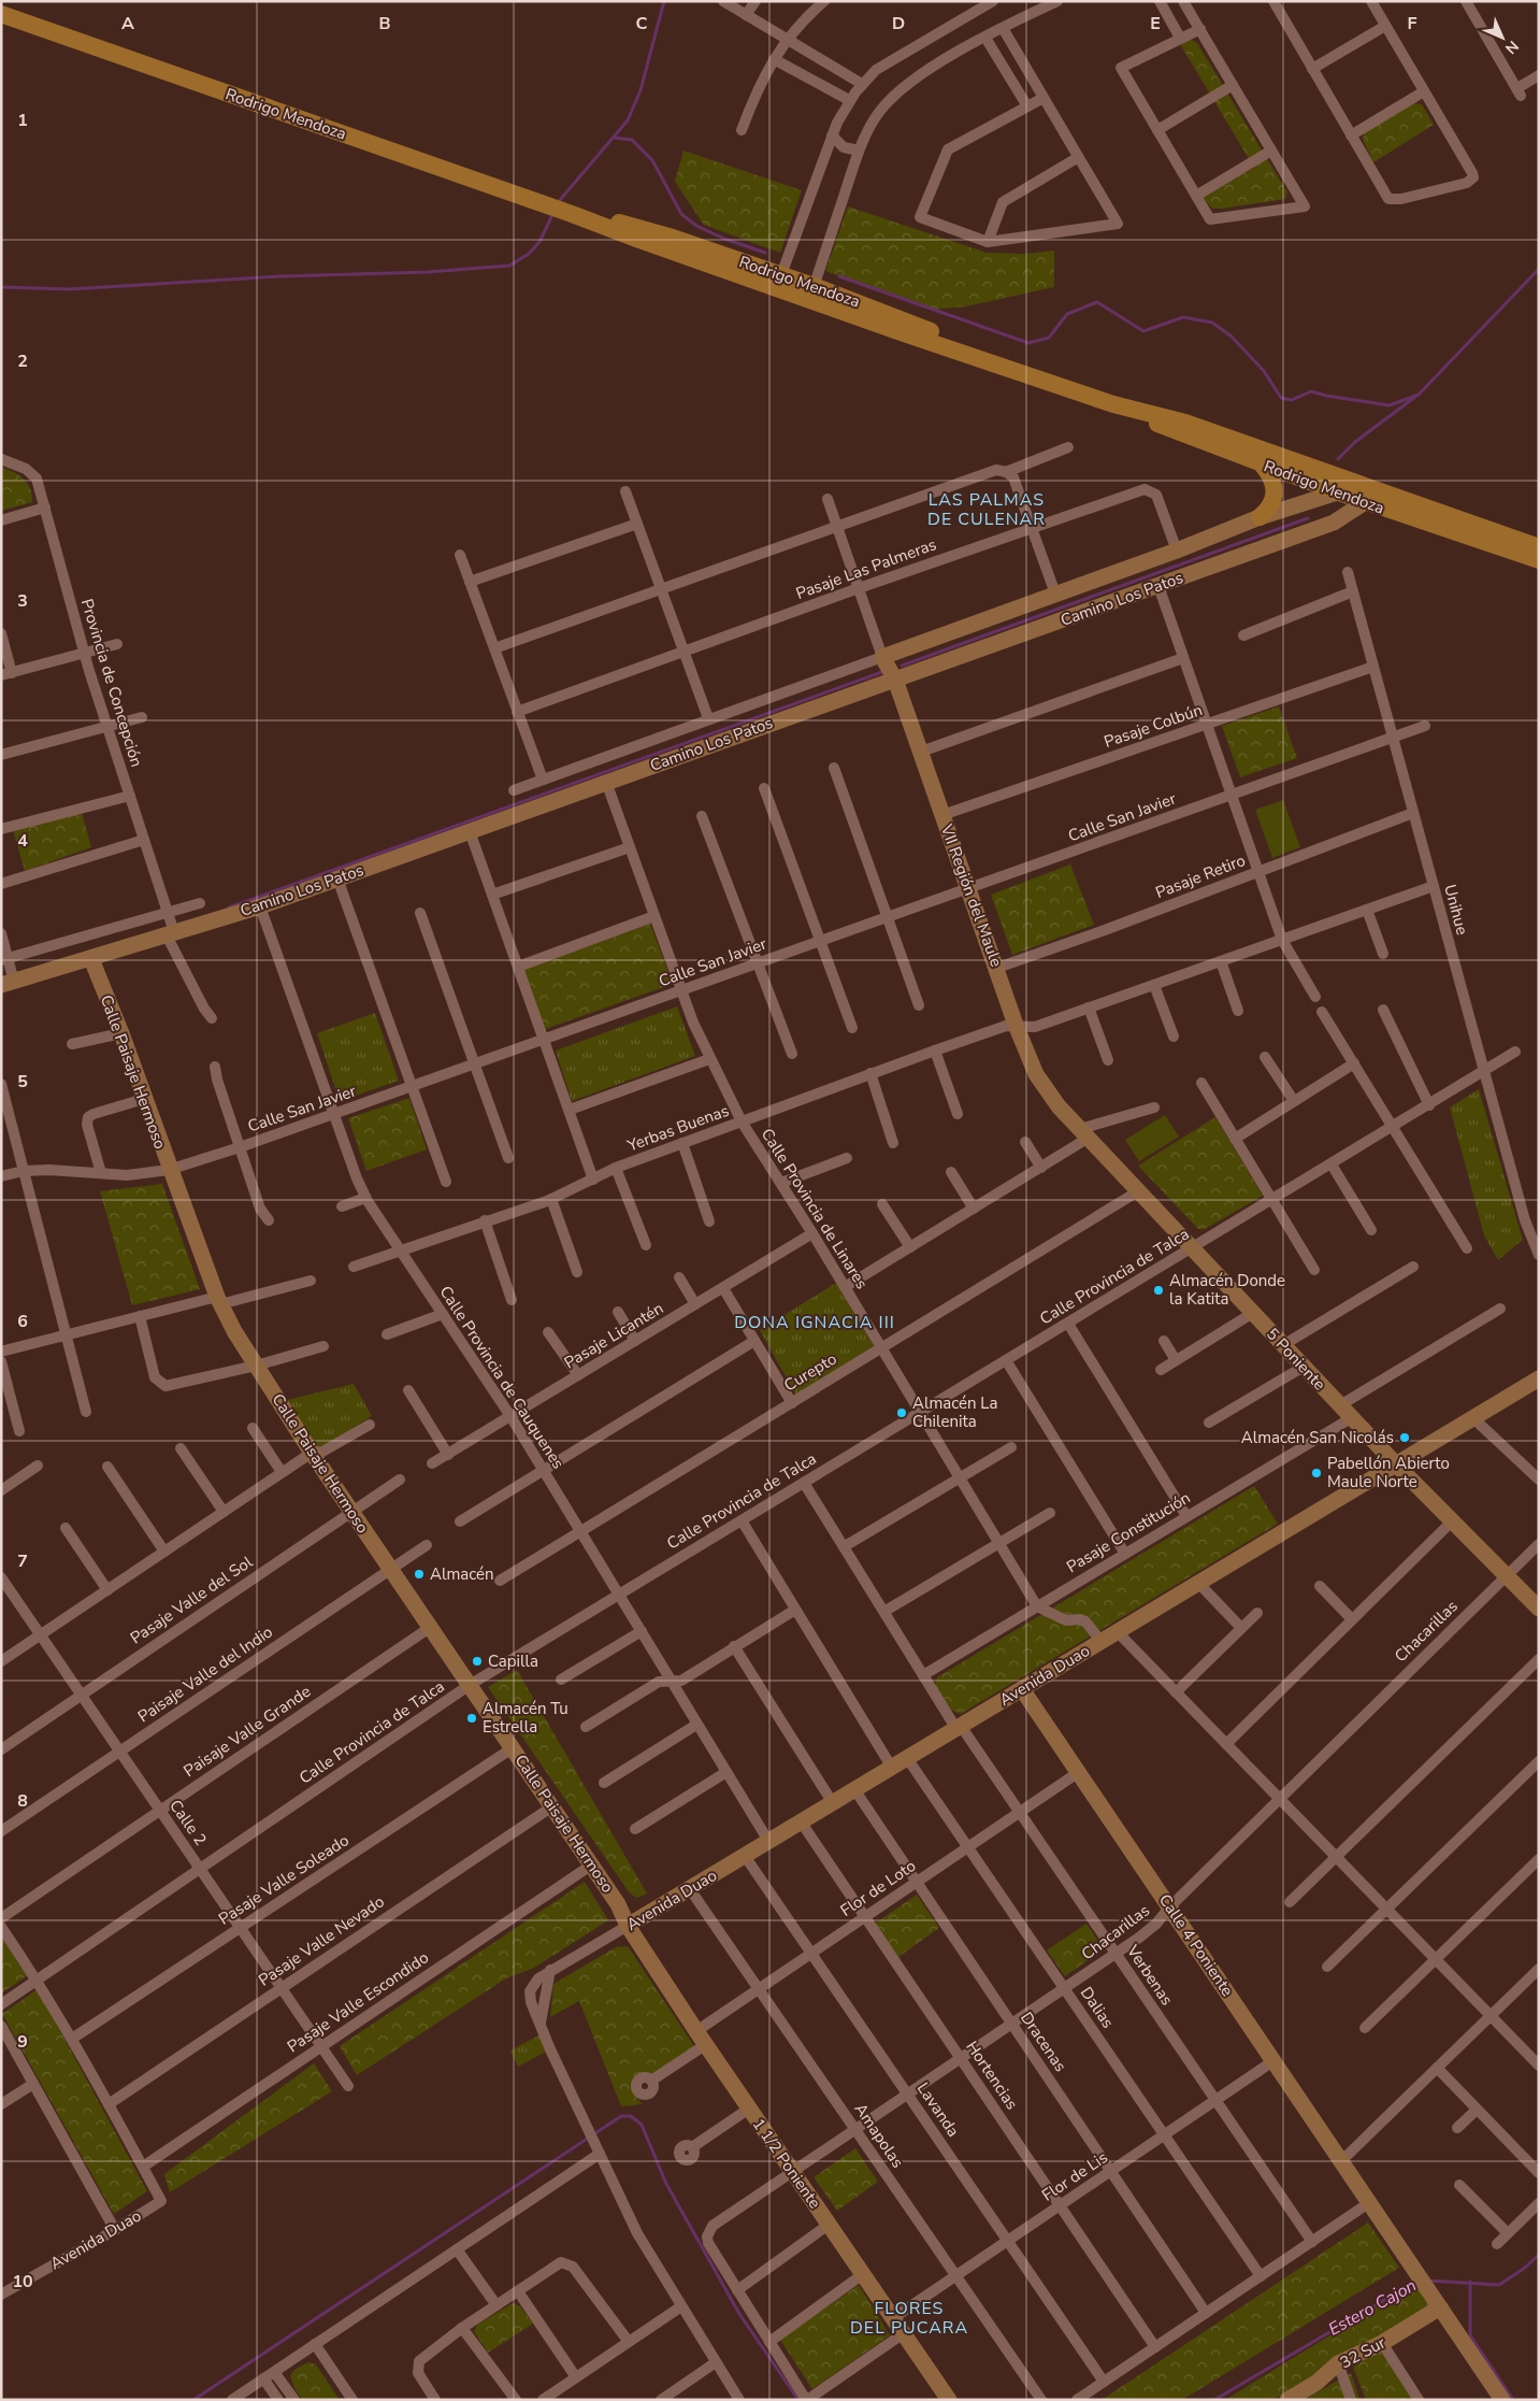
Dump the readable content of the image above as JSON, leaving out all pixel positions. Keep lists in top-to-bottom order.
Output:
{
  "streets": {
    "main road": ["Rodrigo Mendoza"],
    "street": [
      "Pasaje Las Palmeras",
      "Camino Los Patos",
      "Provincia de Concepción",
      "Pasaje Colbún",
      "Calle San Javier",
      "Pasaje Retiro",
      "VII Región del Maule",
      "Unihue",
      "Calle Paisaje Hermoso",
      "Yerbas Buenas",
      "Calle Provincia de Linares",
      "Calle Provincia de Talca",
      "Pasaje Licantén",
      "5 Poniente",
      "Curepto",
      "Calle Provincia de Cauquenes",
      "Pasaje Constitución",
      "Pasaje Valle del Sol",
      "Chacarillas",
      "Paisaje Valle del Indio",
      "Avenida Duao",
      "Paisaje Valle Grande",
      "Calle 2",
      "Pasaje Valle Soleado",
      "Flor de Loto",
      "Pasaje Valle Nevado",
      "Calle 4 Poniente",
      "Verbenas",
      "Pasaje Valle Escondido",
      "Dalias",
      "Dracenas",
      "Hortencias",
      "Lavanda",
      "Amapolas",
      "1 1/2 Poniente",
      "Flor de Lis",
      "32 Sur"
    ]
  },
  "crossings": [
    ["Rodrigo Mendoza", "Camino Los Patos"],
    ["Pasaje Las Palmeras", "Camino Los Patos"],
    ["Camino Los Patos", "Provincia de Concepción"],
    ["Camino Los Patos", "VII Región del Maule"],
    ["Camino Los Patos", "Calle Paisaje Hermoso"],
    ["Camino Los Patos", "Calle Provincia de Linares"],
    ["Camino Los Patos", "Calle Provincia de Cauquenes"],
    ["Pasaje Colbún", "VII Región del Maule"],
    ["Pasaje Colbún", "Unihue"],
    ["Calle San Javier", "VII Región del Maule"],
    ["Calle San Javier", "Unihue"],
    ["Calle San Javier", "Calle Paisaje Hermoso"],
    ["Calle San Javier", "Calle Provincia de Linares"],
    ["Calle San Javier", "Calle Provincia de Cauquenes"],
    ["Pasaje Retiro", "VII Región del Maule"],
    ["Pasaje Retiro", "Unihue"],
    ["VII Región del Maule", "Yerbas Buenas"],
    ["VII Región del Maule", "5 Poniente"],
    ["Unihue", "Yerbas Buenas"],
    ["Unihue", "Calle Provincia de Talca"],
    ["Calle Paisaje Hermoso", "Calle Provincia de Talca"],
    ["Calle Paisaje Hermoso", "Pasaje Valle del Sol"],
    ["Calle Paisaje Hermoso", "Paisaje Valle del Indio"],
    ["Calle Paisaje Hermoso", "Avenida Duao"],
    ["Calle Paisaje Hermoso", "Paisaje Valle Grande"],
    ["Calle Paisaje Hermoso", "Pasaje Valle Soleado"],
    ["Calle Paisaje Hermoso", "Pasaje Valle Nevado"],
    ["Calle Paisaje Hermoso", "Pasaje Valle Escondido"],
    ["Calle Paisaje Hermoso", "1 1/2 Poniente"],
    ["Yerbas Buenas", "Calle Provincia de Linares"],
    ["Yerbas Buenas", "Calle Provincia de Cauquenes"],
    ["Calle Provincia de Linares", "Calle Provincia de Talca"],
    ["Calle Provincia de Linares", "Pasaje Licantén"],
    ["Calle Provincia de Linares", "Curepto"],
    ["Calle Provincia de Linares", "Pasaje Constitución"],
    ["Calle Provincia de Talca", "5 Poniente"],
    ["Calle Provincia de Talca", "Calle Provincia de Cauquenes"],
    ["Calle Provincia de Talca", "Calle 2"],
    ["Calle Provincia de Talca", "Verbenas"],
    ["Pasaje Licantén", "Calle Provincia de Cauquenes"],
    ["5 Poniente", "Curepto"],
    ["5 Poniente", "Pasaje Constitución"],
    ["5 Poniente", "Chacarillas"],
    ["5 Poniente", "Avenida Duao"],
    ["Curepto", "Calle Provincia de Cauquenes"],
    ["Calle Provincia de Cauquenes", "Avenida Duao"],
    ["Pasaje Constitución", "Verbenas"],
    ["Pasaje Valle del Sol", "Calle 2"],
    ["Chacarillas", "Calle 4 Poniente"],
    ["Chacarillas", "Verbenas"],
    ["Chacarillas", "Dalias"],
    ["Chacarillas", "Dracenas"],
    ["Chacarillas", "Hortencias"],
    ["Chacarillas", "Lavanda"],
    ["Chacarillas", "Amapolas"],
    ["Chacarillas", "1 1/2 Poniente"],
    ["Paisaje Valle del Indio", "Calle 2"],
    ["Avenida Duao", "Calle 4 Poniente"],
    ["Avenida Duao", "Verbenas"],
    ["Avenida Duao", "Pasaje Valle Escondido"],
    ["Avenida Duao", "Dalias"],
    ["Avenida Duao", "Dracenas"],
    ["Avenida Duao", "Hortencias"],
    ["Avenida Duao", "Lavanda"],
    ["Avenida Duao", "Amapolas"],
    ["Avenida Duao", "1 1/2 Poniente"],
    ["Paisaje Valle Grande", "Calle 2"],
    ["Calle 2", "Pasaje Valle Soleado"],
    ["Calle 2", "Pasaje Valle Nevado"],
    ["Calle 2", "Pasaje Valle Escondido"],
    ["Flor de Loto", "Calle 4 Poniente"],
    ["Flor de Loto", "Verbenas"],
    ["Flor de Loto", "Dalias"],
    ["Flor de Loto", "Dracenas"],
    ["Flor de Loto", "Hortencias"],
    ["Flor de Loto", "Lavanda"],
    ["Flor de Loto", "Amapolas"],
    ["Flor de Loto", "1 1/2 Poniente"],
    ["Calle 4 Poniente", "Flor de Lis"],
    ["Calle 4 Poniente", "32 Sur"],
    ["Verbenas", "Flor de Lis"],
    ["Dalias", "Flor de Lis"],
    ["Dracenas", "Flor de Lis"],
    ["Hortencias", "Flor de Lis"],
    ["Lavanda", "Flor de Lis"],
    ["Amapolas", "Flor de Lis"],
    ["1 1/2 Poniente", "Flor de Lis"]
  ],
  "districts": ["LAS PALMAS DE CULENAR", "DONA IGNACIA III", "FLORES DEL PUCARA"],
  "water": ["Estero Cajon"],
  "places": [
    "Almacén Donde la Katita",
    "Almacén La Chilenita",
    "Almacén San Nicolás",
    "Pabellón Abierto Maule Norte",
    "Almacén",
    "Capilla",
    "Almacén Tu Estrella"
  ],
  "north": "bottom right",
  "grid": {
    "columns": [
      "A",
      "B",
      "C",
      "D",
      "E",
      "F"
    ],
    "rows": [
      "1",
      "2",
      "3",
      "4",
      "5",
      "6",
      "7",
      "8",
      "9",
      "10"
    ]
  }
}
